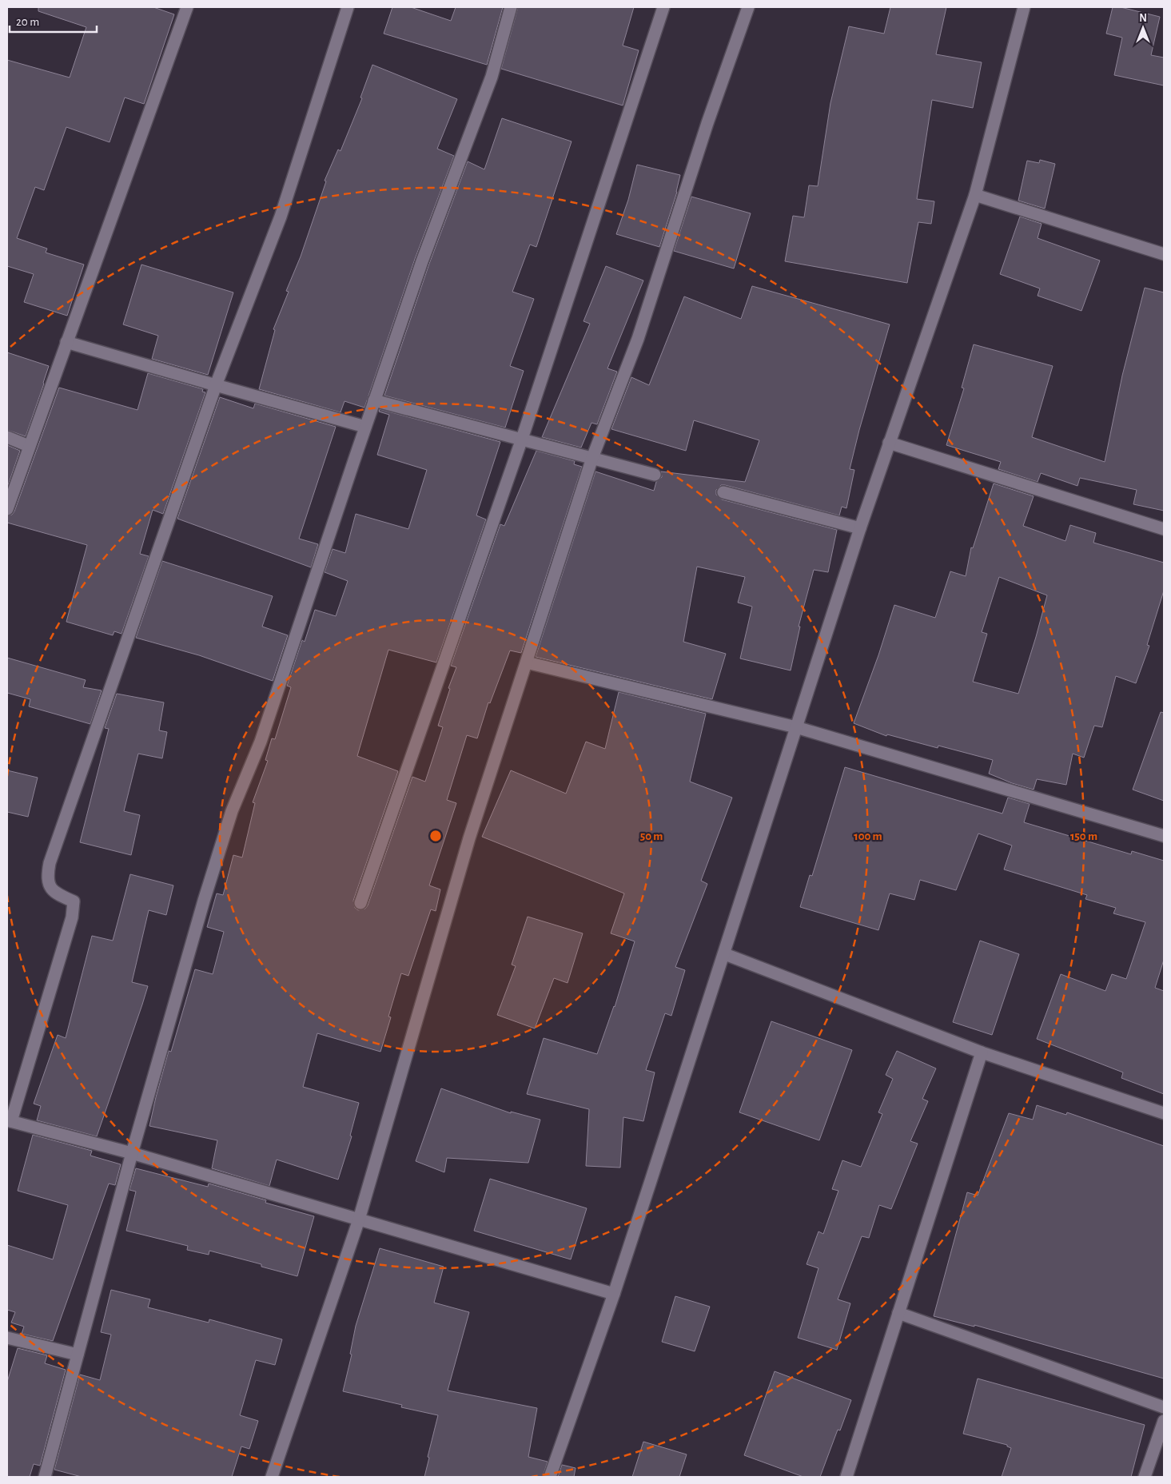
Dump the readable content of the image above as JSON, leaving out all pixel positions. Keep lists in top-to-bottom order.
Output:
{
  "scale_bar": "20 m",
  "north": "top",
  "rings": ["50 m", "100 m", "150 m"]
}
